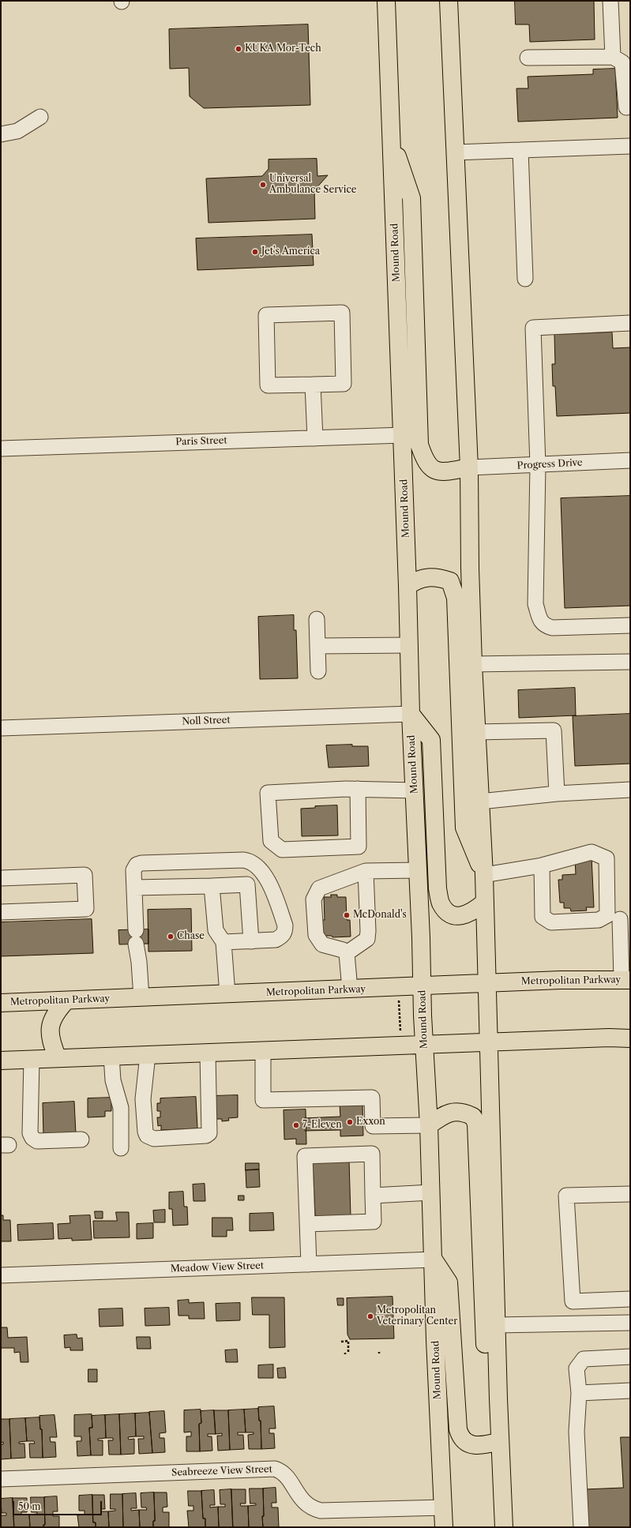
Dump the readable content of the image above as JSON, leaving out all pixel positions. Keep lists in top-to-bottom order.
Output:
{
  "streets": {
    "main road": ["Mound Road", "Metropolitan Parkway"],
    "street": [
      "Paris Street",
      "Progress Drive",
      "Noll Street",
      "Meadow View Street",
      "Seabreeze View Street"
    ]
  },
  "crossings": [
    ["Mound Road", "Paris Street"],
    ["Mound Road", "Noll Street"],
    ["Mound Road", "Metropolitan Parkway"],
    ["Mound Road", "Meadow View Street"],
    ["Mound Road", "Seabreeze View Street"]
  ],
  "places": [
    "KUKA Mor-Tech",
    "Universal Ambulance Service",
    "Jet's America",
    "McDonald's",
    "Chase",
    "Exxon",
    "7-Eleven",
    "Metropolitan Veterinary Center"
  ],
  "scale_bar": "50 m"
}
